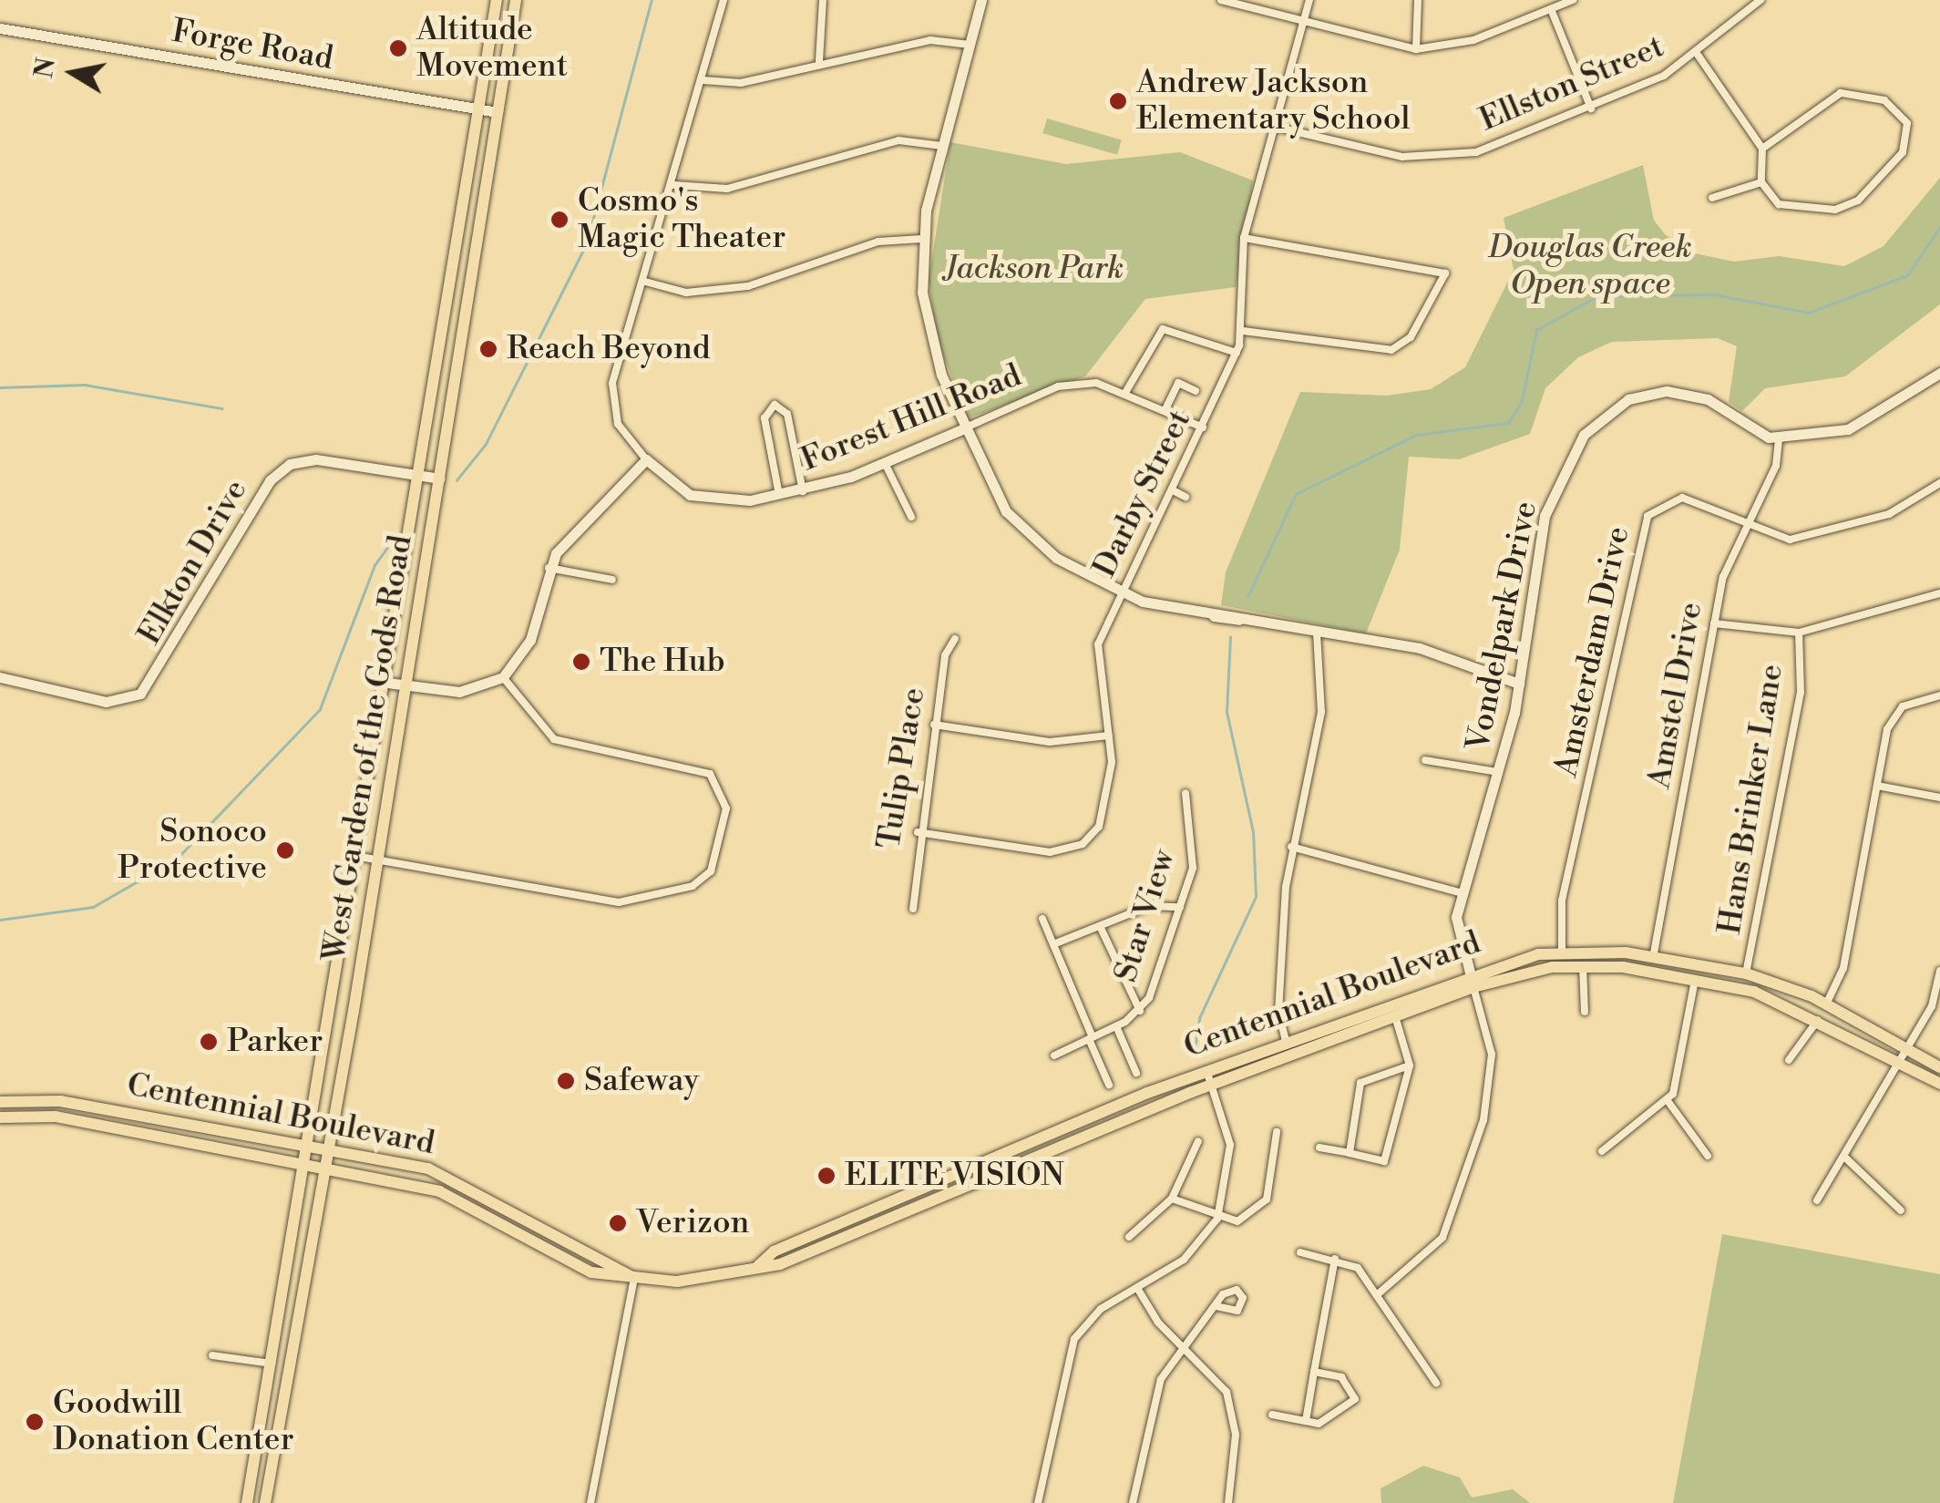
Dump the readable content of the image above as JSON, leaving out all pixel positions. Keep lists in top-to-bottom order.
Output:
{
  "streets": {
    "main road": ["West Garden of the Gods Road", "Centennial Boulevard"],
    "street": [
      "Forge Road",
      "Ellston Street",
      "Forest Hill Road",
      "Darby Street",
      "Elkton Drive",
      "Vondelpark Drive",
      "Amsterdam Drive",
      "Amstel Drive",
      "Tulip Place",
      "Hans Brinker Lane",
      "Star View"
    ]
  },
  "crossings": [
    ["Forge Road", "West Garden of the Gods Road"],
    ["Ellston Street", "Darby Street"],
    ["Forest Hill Road", "Darby Street"],
    ["Darby Street", "Tulip Place"],
    ["Elkton Drive", "West Garden of the Gods Road"],
    ["Vondelpark Drive", "Amstel Drive"],
    ["Vondelpark Drive", "Centennial Boulevard"],
    ["Amsterdam Drive", "Amstel Drive"],
    ["Amsterdam Drive", "Centennial Boulevard"],
    ["Amstel Drive", "Centennial Boulevard"],
    ["West Garden of the Gods Road", "Centennial Boulevard"],
    ["Hans Brinker Lane", "Centennial Boulevard"]
  ],
  "parks": ["Douglas Creek Open space", "Jackson Park"],
  "places": [
    "Altitude Movement",
    "Andrew Jackson Elementary School",
    "Cosmo's Magic Theater",
    "Reach Beyond",
    "The Hub",
    "Sonoco Protective",
    "Parker",
    "Safeway",
    "ELITE VISION",
    "Verizon",
    "Goodwill Donation Center"
  ],
  "north": "left"
}
